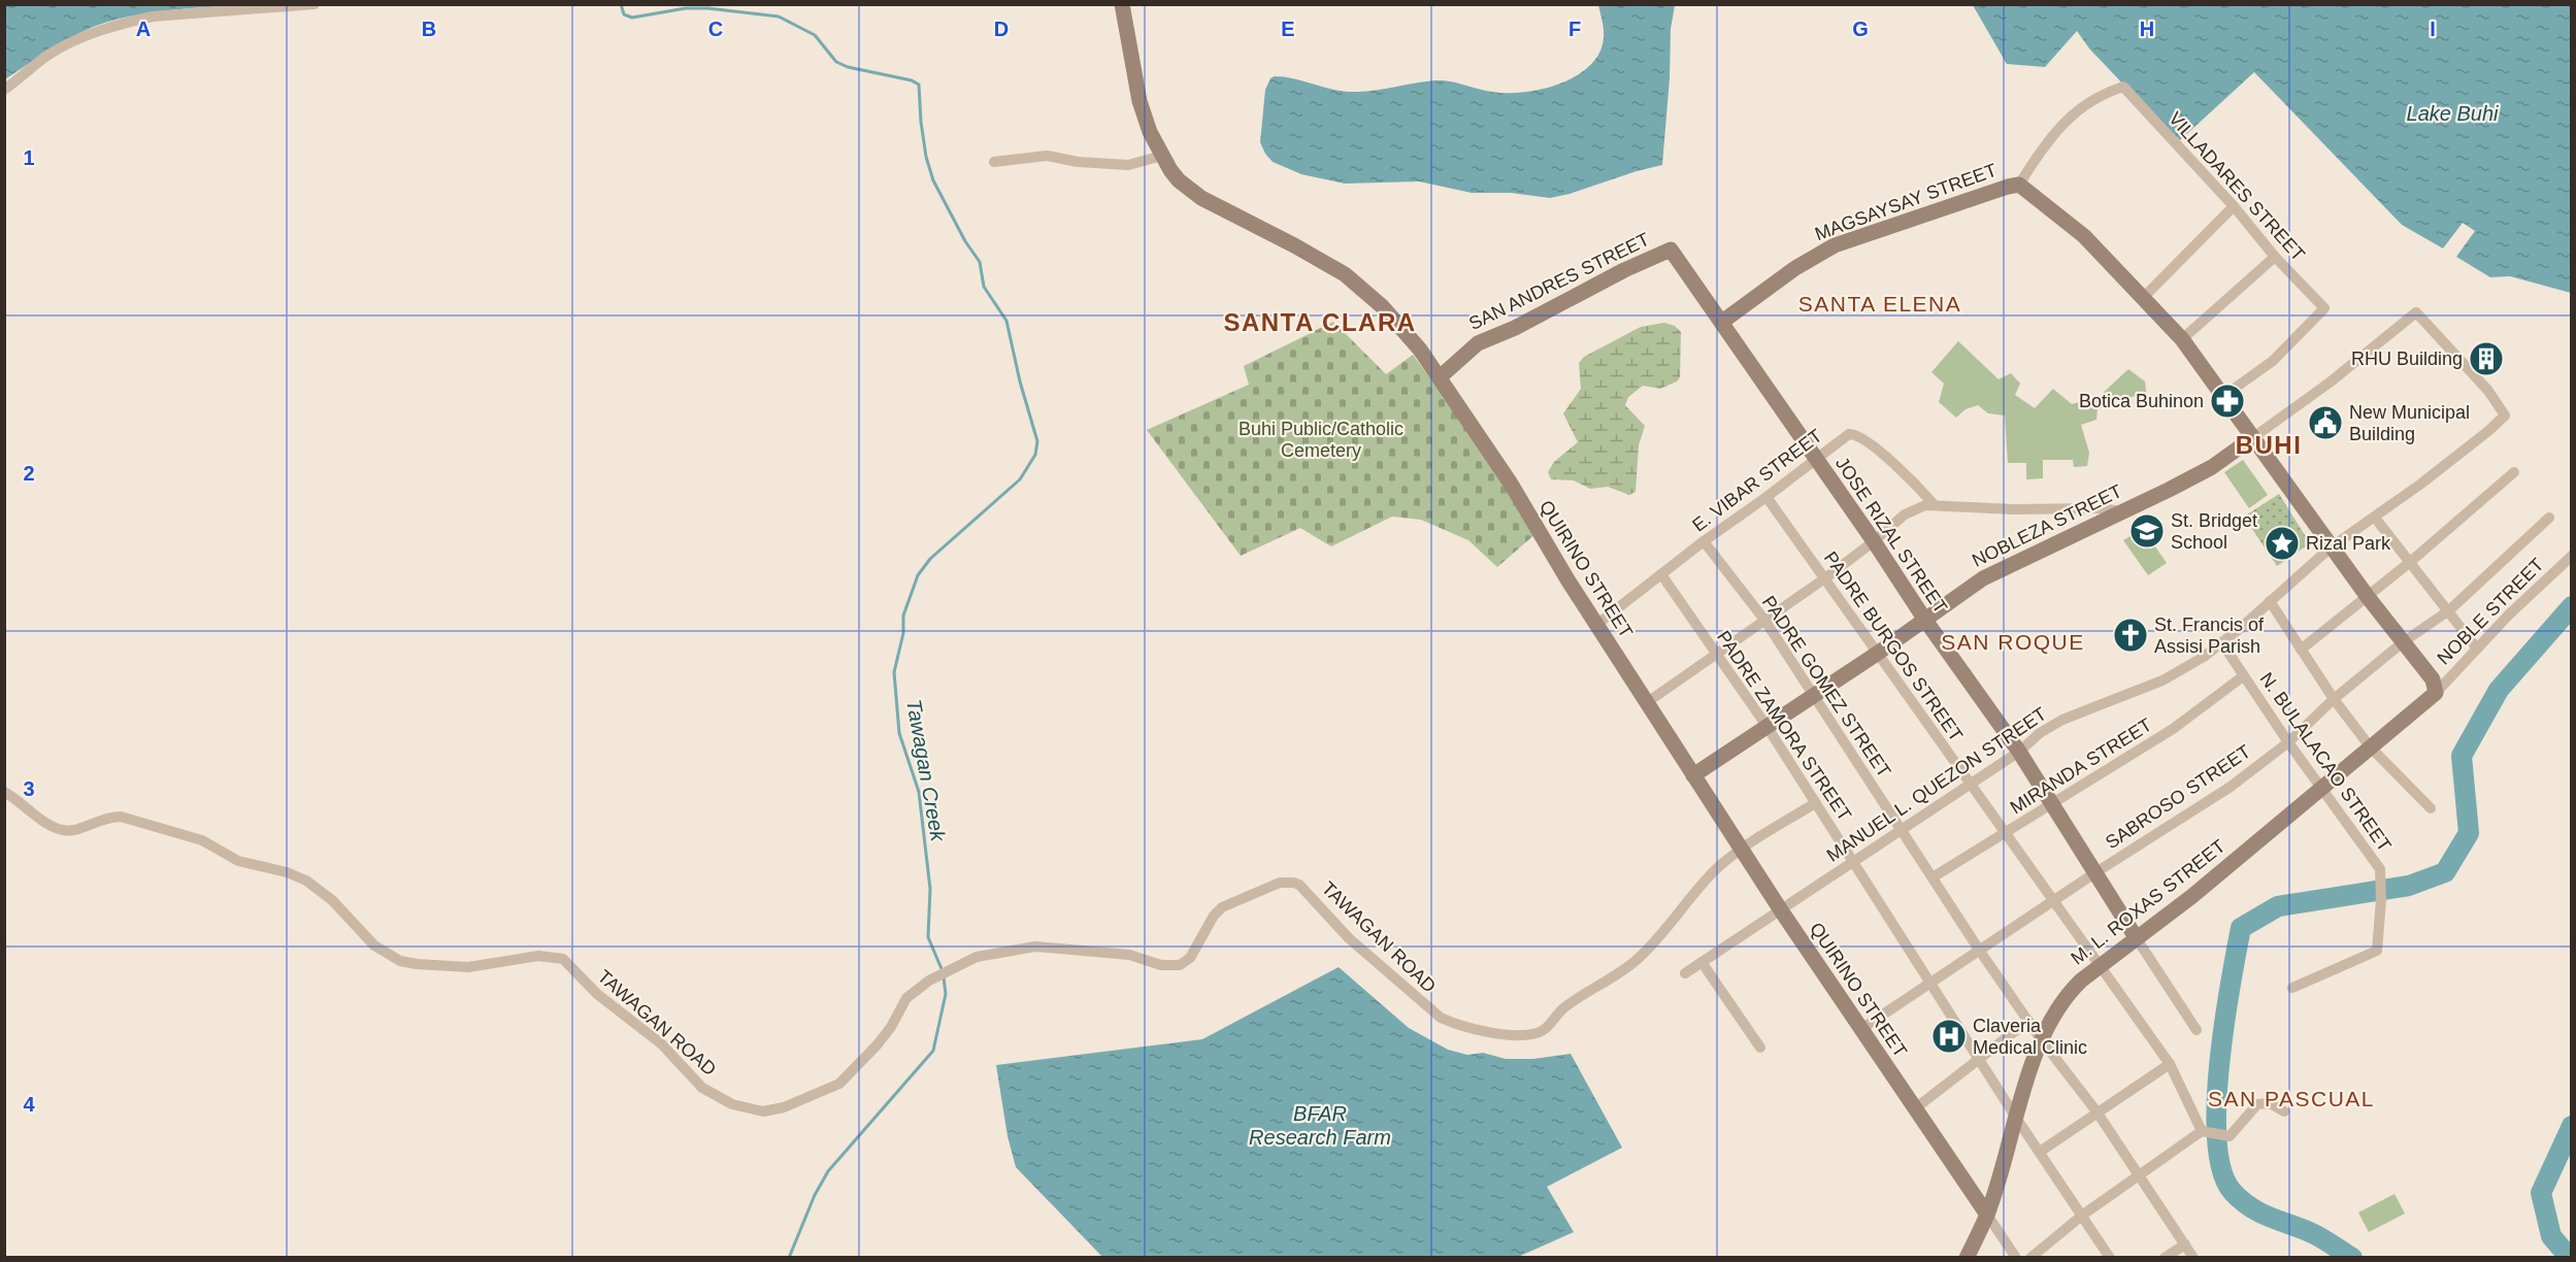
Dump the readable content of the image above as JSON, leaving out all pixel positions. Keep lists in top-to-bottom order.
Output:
{
  "streets": {
    "street": [
      "VILLADARES STREET",
      "MAGSAYSAY STREET",
      "SAN ANDRES STREET",
      "E. VIBAR STREET",
      "NOBLEZA STREET",
      "JOSE RIZAL STREET",
      "QUIRINO STREET",
      "NOBLE STREET",
      "PADRE BURGOS STREET",
      "PADRE GOMEZ STREET",
      "PADRE ZAMORA STREET",
      "N. BULALACAO STREET",
      "MIRANDA STREET",
      "MANUEL L. QUEZON STREET",
      "SABROSO STREET",
      "M. L. ROXAS STREET",
      "TAWAGAN ROAD"
    ]
  },
  "crossings": [
    ["VILLADARES STREET", "MAGSAYSAY STREET"],
    ["MAGSAYSAY STREET", "NOBLEZA STREET"],
    ["MAGSAYSAY STREET", "JOSE RIZAL STREET"],
    ["MAGSAYSAY STREET", "NOBLE STREET"],
    ["MAGSAYSAY STREET", "MANUEL L. QUEZON STREET"],
    ["MAGSAYSAY STREET", "SABROSO STREET"],
    ["MAGSAYSAY STREET", "M. L. ROXAS STREET"],
    ["SAN ANDRES STREET", "JOSE RIZAL STREET"],
    ["SAN ANDRES STREET", "QUIRINO STREET"],
    ["E. VIBAR STREET", "JOSE RIZAL STREET"],
    ["E. VIBAR STREET", "QUIRINO STREET"],
    ["E. VIBAR STREET", "PADRE BURGOS STREET"],
    ["E. VIBAR STREET", "PADRE GOMEZ STREET"],
    ["E. VIBAR STREET", "PADRE ZAMORA STREET"],
    ["NOBLEZA STREET", "JOSE RIZAL STREET"],
    ["NOBLEZA STREET", "QUIRINO STREET"],
    ["NOBLEZA STREET", "PADRE BURGOS STREET"],
    ["NOBLEZA STREET", "PADRE GOMEZ STREET"],
    ["NOBLEZA STREET", "PADRE ZAMORA STREET"],
    ["NOBLEZA STREET", "MANUEL L. QUEZON STREET"],
    ["JOSE RIZAL STREET", "MIRANDA STREET"],
    ["JOSE RIZAL STREET", "MANUEL L. QUEZON STREET"],
    ["JOSE RIZAL STREET", "SABROSO STREET"],
    ["JOSE RIZAL STREET", "M. L. ROXAS STREET"],
    ["QUIRINO STREET", "MANUEL L. QUEZON STREET"],
    ["QUIRINO STREET", "SABROSO STREET"],
    ["QUIRINO STREET", "M. L. ROXAS STREET"],
    ["QUIRINO STREET", "TAWAGAN ROAD"],
    ["NOBLE STREET", "M. L. ROXAS STREET"],
    ["PADRE BURGOS STREET", "MIRANDA STREET"],
    ["PADRE BURGOS STREET", "MANUEL L. QUEZON STREET"],
    ["PADRE BURGOS STREET", "SABROSO STREET"],
    ["PADRE BURGOS STREET", "M. L. ROXAS STREET"],
    ["PADRE GOMEZ STREET", "MIRANDA STREET"],
    ["PADRE GOMEZ STREET", "MANUEL L. QUEZON STREET"],
    ["PADRE GOMEZ STREET", "SABROSO STREET"],
    ["PADRE GOMEZ STREET", "M. L. ROXAS STREET"],
    ["PADRE ZAMORA STREET", "MANUEL L. QUEZON STREET"],
    ["PADRE ZAMORA STREET", "SABROSO STREET"],
    ["PADRE ZAMORA STREET", "M. L. ROXAS STREET"],
    ["PADRE ZAMORA STREET", "TAWAGAN ROAD"],
    ["N. BULALACAO STREET", "MIRANDA STREET"],
    ["N. BULALACAO STREET", "MANUEL L. QUEZON STREET"],
    ["N. BULALACAO STREET", "SABROSO STREET"],
    ["N. BULALACAO STREET", "M. L. ROXAS STREET"]
  ],
  "districts": [
    "SANTA ELENA",
    "SANTA CLARA",
    "BUHI",
    "SAN ROQUE",
    "SAN PASCUAL"
  ],
  "water": ["Lake Buhi", "Tawagan Creek", "BFAR Research Farm"],
  "parks": ["Buhi Public/Catholic Cemetery"],
  "places": {
    "building": ["RHU Building"],
    "pharmacy": ["Botica Buhinon"],
    "public building": ["New Municipal Building"],
    "school or university": ["St. Bridget School"],
    "place": ["Rizal Park"],
    "church": ["St. Francis of Assisi Parish"],
    "hospital": ["Claveria Medical Clinic"]
  },
  "grid": {
    "columns": [
      "A",
      "B",
      "C",
      "D",
      "E",
      "F",
      "G",
      "H",
      "I"
    ],
    "rows": [
      "1",
      "2",
      "3",
      "4"
    ]
  }
}
